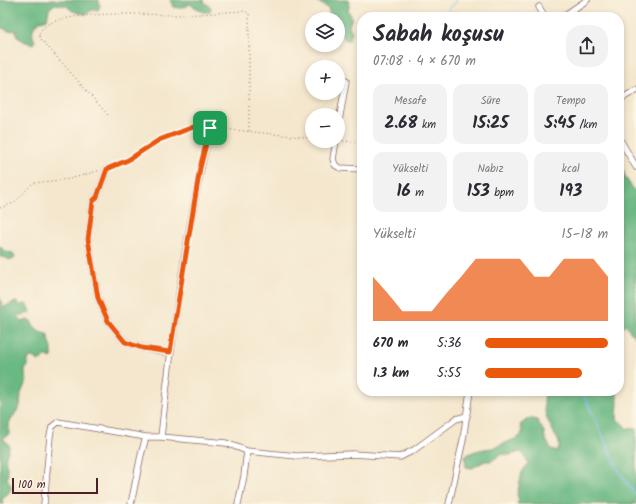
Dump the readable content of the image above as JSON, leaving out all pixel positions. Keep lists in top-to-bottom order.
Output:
{
  "scale_bar": "100 m",
  "page": {
    "map_buttons": ["+", "−"],
    "heading": ["Sabah koşusu", "07:08 · 4 × 670 m"],
    "stats": [
      ["Mesafe", "2.68 km"],
      ["Süre", "15:25"],
      ["Tempo", "5:45 /km"],
      ["Yükselti", "16 m"],
      ["Nabız", "153 bpm"],
      ["kcal", "193"]
    ],
    "chart": ["Yükselti", "15–18 m"],
    "list": [
      {
        "name": "670 m",
        "note": "5:36"
      },
      {
        "name": "1.3 km",
        "note": "5:55"
      }
    ],
    "scale": "100 m"
  }
}
